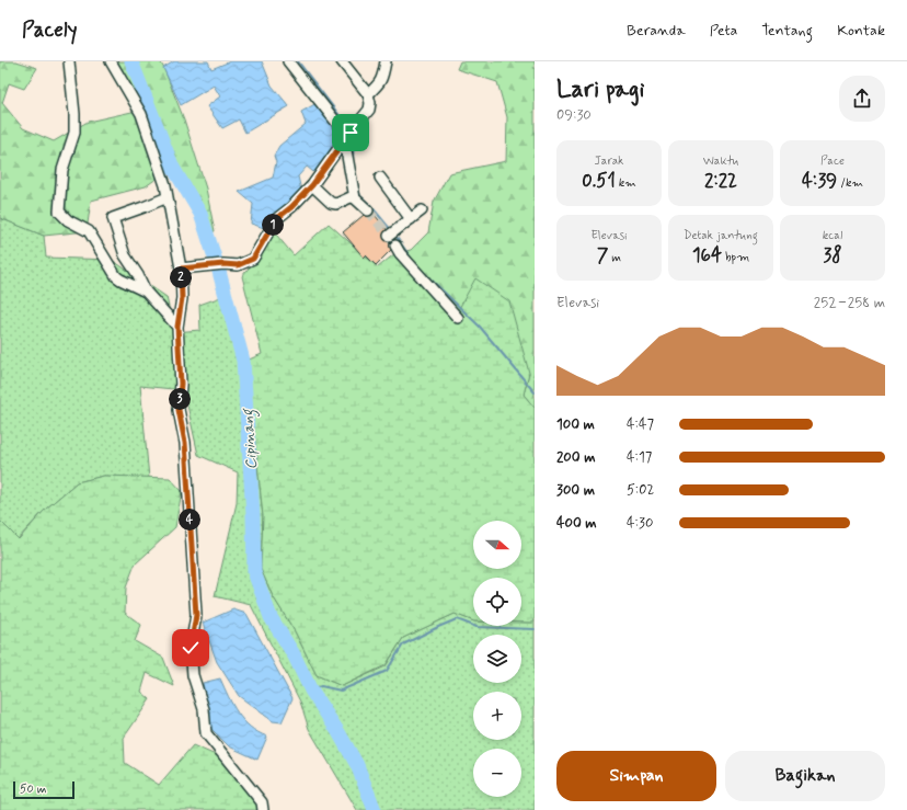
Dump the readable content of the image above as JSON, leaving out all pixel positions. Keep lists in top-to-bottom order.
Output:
{
  "water": ["Cipinang"],
  "scale_bar": "50 m",
  "north": "right",
  "page": {
    "header": "Pacely",
    "nav": [
      "Beranda",
      "Peta",
      "Tentang",
      "Kontak"
    ],
    "heading": ["Lari pagi", "09:30"],
    "stats": [
      ["Jarak", "0.51 km"],
      ["Waktu", "2:22"],
      ["Pace", "4:39 /km"],
      ["Elevasi", "7 m"],
      ["Detak jantung", "164 bpm"],
      ["kcal", "38"]
    ],
    "pins": [
      "1",
      "2",
      "3",
      "4"
    ],
    "chart": ["Elevasi", "252–258 m"],
    "list": [
      {
        "name": "100 m",
        "note": "4:47"
      },
      {
        "name": "200 m",
        "note": "4:17"
      },
      {
        "name": "300 m",
        "note": "5:02"
      },
      {
        "name": "400 m",
        "note": "4:30"
      }
    ],
    "map_buttons": ["+", "−"],
    "buttons": ["Simpan", "Bagikan"],
    "scale": "50 m"
  }
}
